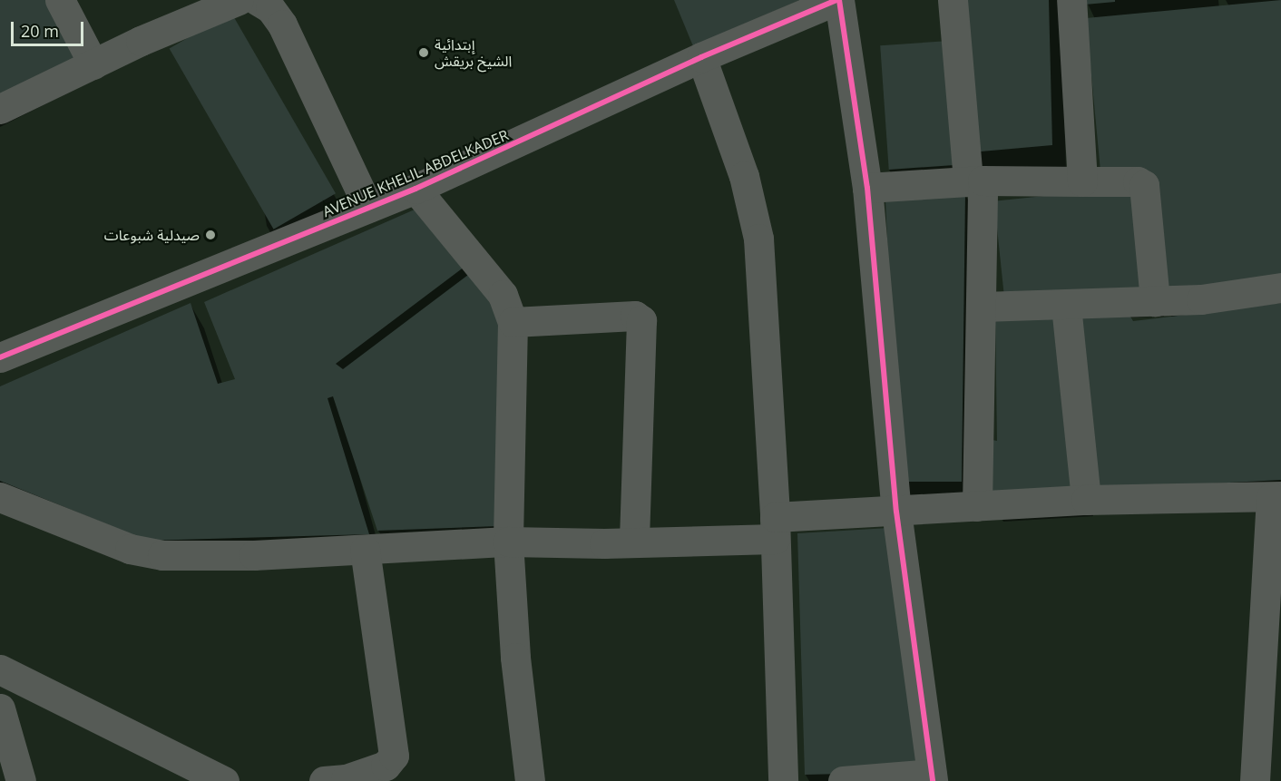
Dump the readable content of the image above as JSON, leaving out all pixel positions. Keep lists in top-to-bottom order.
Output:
{
  "streets": {
    "street": ["AVENUE KHELIL ABDELKADER"]
  },
  "places": ["إبتدائية الشيخ بريقش", "صيدلية شبوعات"],
  "scale_bar": "20 m"
}
